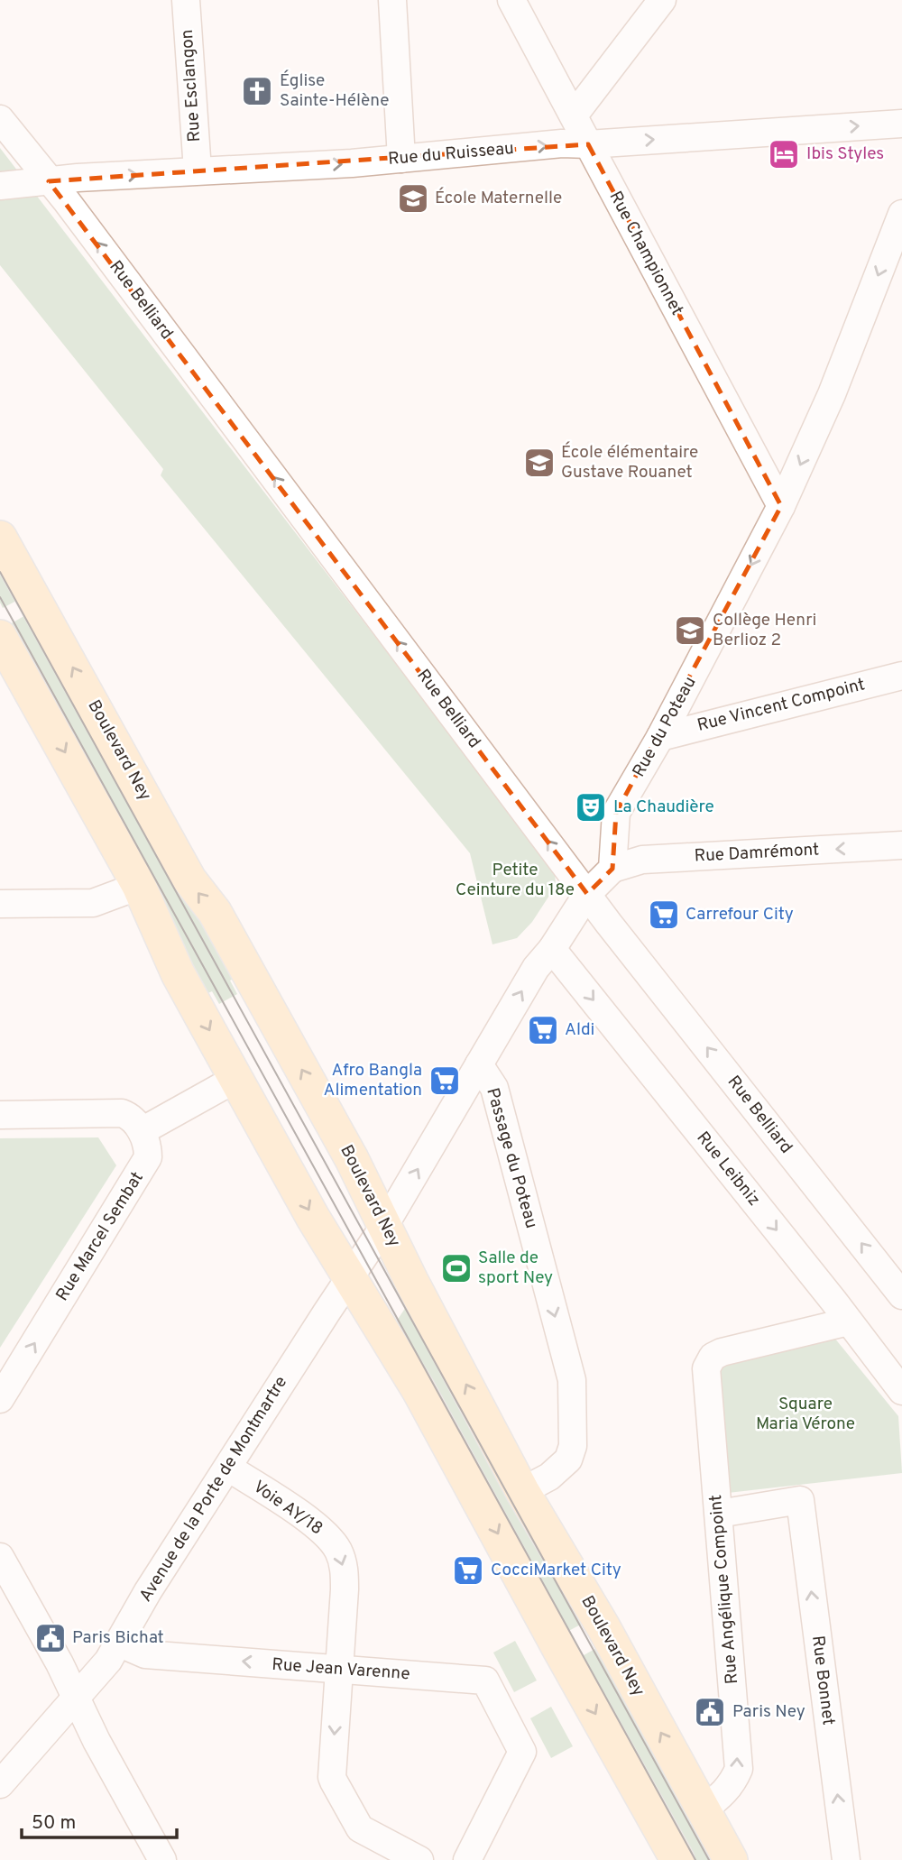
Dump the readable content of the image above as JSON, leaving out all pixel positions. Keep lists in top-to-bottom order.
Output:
{
  "streets": {
    "main road": ["Boulevard Ney"],
    "street": [
      "Rue Esclangon",
      "Rue du Ruisseau",
      "Rue Championnet",
      "Rue Belliard",
      "Rue Vincent Compoint",
      "Rue du Poteau",
      "Rue Damrémont",
      "Passage du Poteau",
      "Rue Leibniz",
      "Rue Marcel Sembat",
      "Avenue de la Porte de Montmartre",
      "Voie AY/18",
      "Rue Angélique Compoint",
      "Rue Jean Varenne",
      "Rue Bonnet"
    ]
  },
  "crossings": [
    ["Rue Esclangon", "Rue du Ruisseau"],
    ["Rue du Ruisseau", "Rue Championnet"],
    ["Rue du Ruisseau", "Rue Belliard"],
    ["Rue Championnet", "Rue du Poteau"],
    ["Rue Vincent Compoint", "Rue du Poteau"],
    ["Rue du Poteau", "Rue Damrémont"],
    ["Boulevard Ney", "Passage du Poteau"],
    ["Boulevard Ney", "Rue Angélique Compoint"],
    ["Rue Leibniz", "Rue Angélique Compoint"],
    ["Avenue de la Porte de Montmartre", "Voie AY/18"],
    ["Avenue de la Porte de Montmartre", "Rue Jean Varenne"],
    ["Voie AY/18", "Rue Jean Varenne"],
    ["Rue Angélique Compoint", "Rue Bonnet"]
  ],
  "one_way": [
    "Rue du Ruisseau",
    "Rue Belliard",
    "Rue du Poteau",
    "Rue Damrémont",
    "Passage du Poteau",
    "Rue Leibniz",
    "Rue Marcel Sembat",
    "Voie AY/18",
    "Rue Angélique Compoint",
    "Rue Jean Varenne",
    "Rue Bonnet"
  ],
  "parks": ["Petite Ceinture du 18e", "Square Maria Vérone"],
  "places": {
    "church": ["Église Sainte-Hélène"],
    "hotel": ["Ibis Styles"],
    "school or university": ["École Maternelle", "École élémentaire Gustave Rouanet", "Collège Henri Berlioz 2"],
    "theatre": ["La Chaudière"],
    "supermarket": [
      "Carrefour City",
      "Aldi",
      "Afro Bangla Alimentation",
      "CocciMarket City"
    ],
    "sports": ["Salle de sport Ney"],
    "public building": ["Paris Bichat", "Paris Ney"]
  },
  "scale_bar": "50 m"
}
